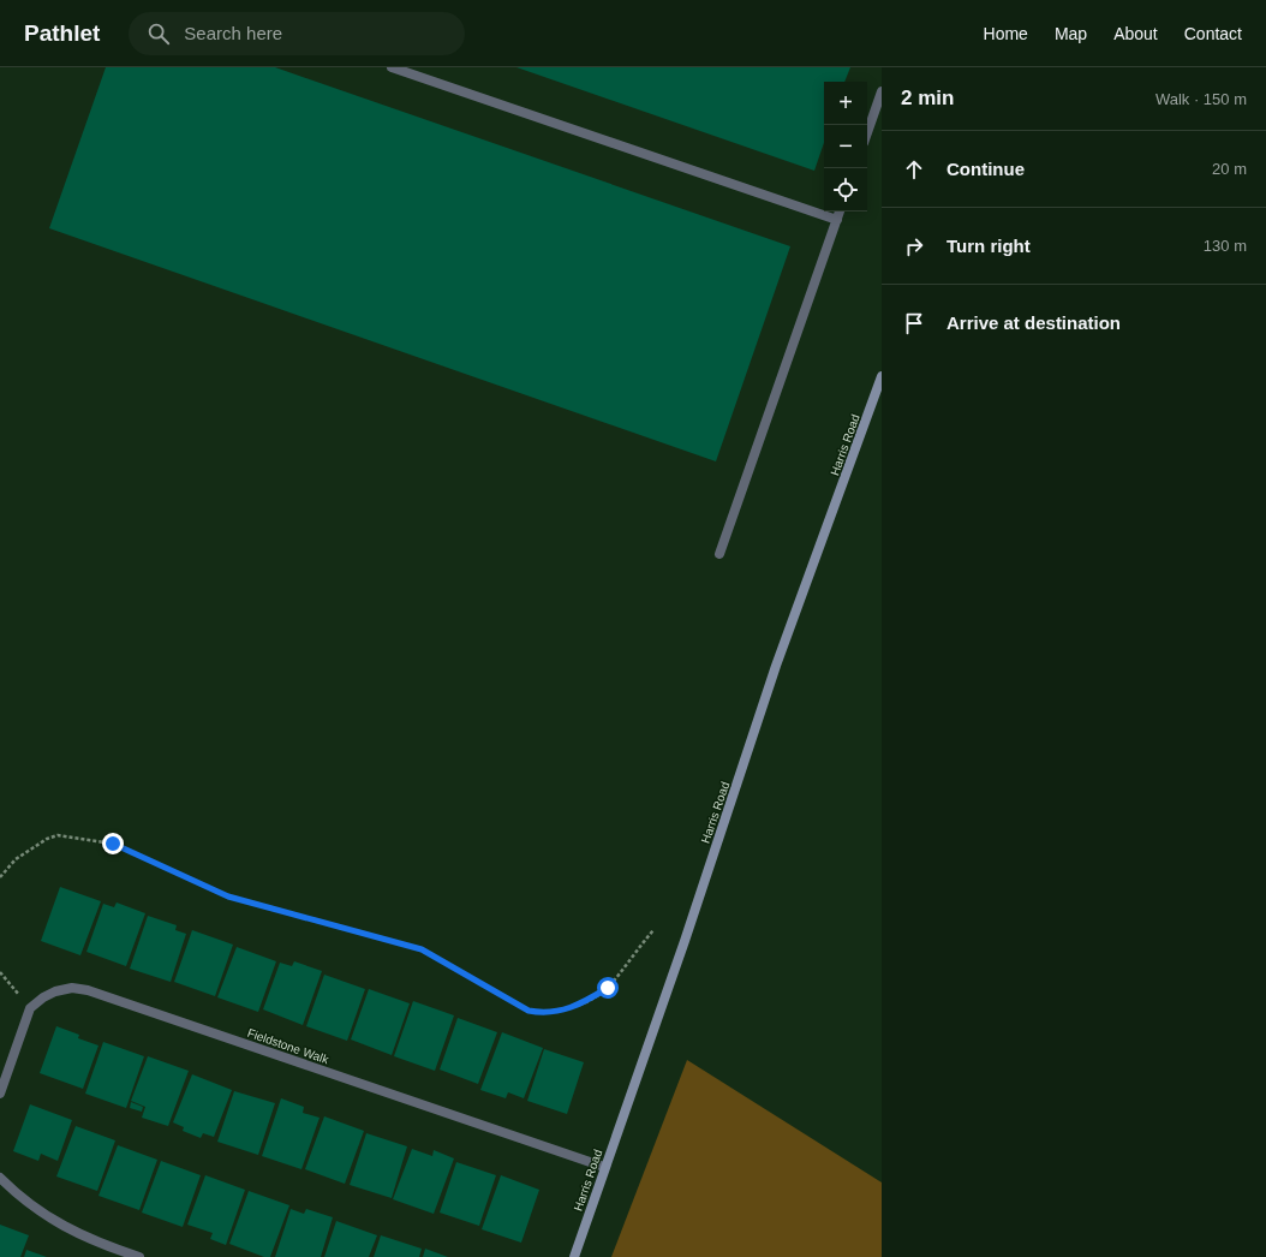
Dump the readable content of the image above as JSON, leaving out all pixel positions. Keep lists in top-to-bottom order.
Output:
{
  "streets": {
    "main road": ["Harris Road"],
    "street": ["Fieldstone Walk"]
  },
  "crossings": [
    ["Harris Road", "Fieldstone Walk"]
  ],
  "page": {
    "header": "Pathlet",
    "search": "Search here",
    "nav": [
      "Home",
      "Map",
      "About",
      "Contact"
    ],
    "heading": ["2 min", "Walk · 150 m"],
    "map_buttons": ["+", "−"],
    "list": [
      ["Continue", "20 m"],
      ["Turn right", "130 m"],
      "Arrive at destination"
    ]
  }
}
